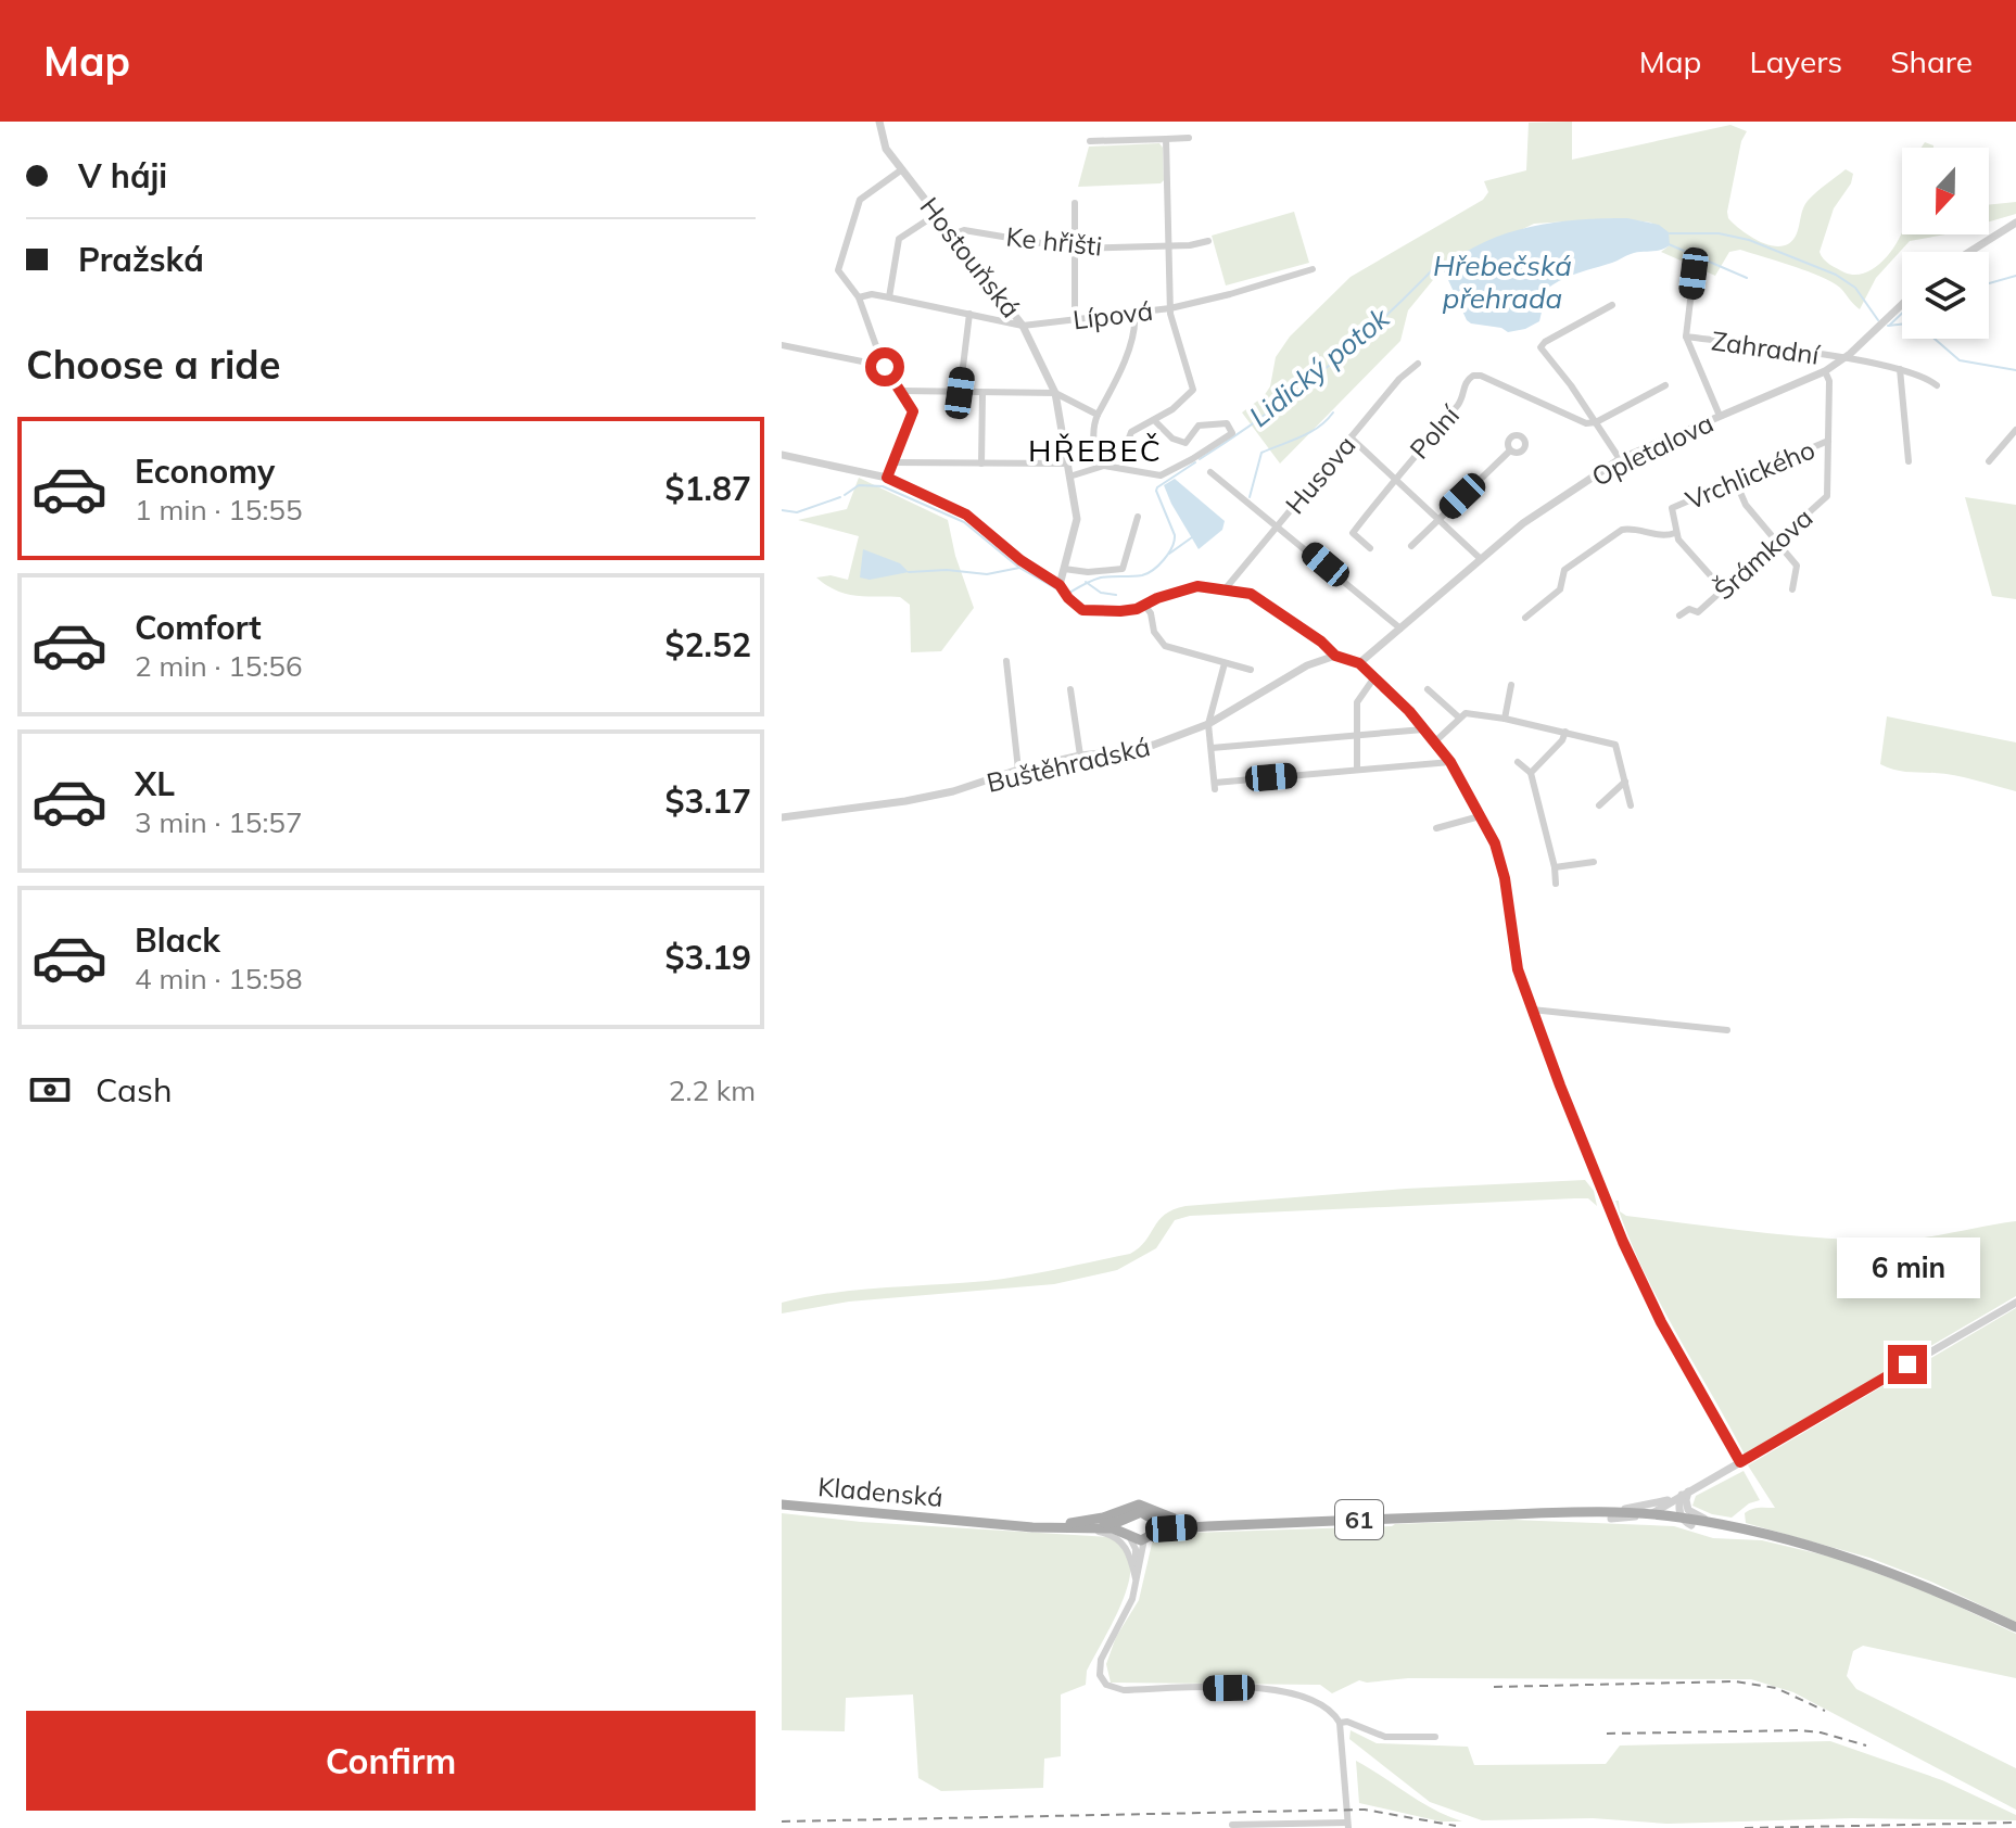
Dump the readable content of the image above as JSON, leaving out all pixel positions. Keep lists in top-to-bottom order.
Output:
{
  "streets": {
    "main road": ["Kladenská", "61"],
    "street": [
      "Ke hřišti",
      "Hostouňská",
      "Lípová",
      "Zahradní",
      "Polní",
      "Opletalova",
      "Husova",
      "Vrchlického",
      "Šrámkova",
      "Buštěhradská"
    ]
  },
  "crossings": [
    ["Ke hřišti", "Hostouňská"],
    ["Hostouňská", "Lípová"],
    ["Zahradní", "Opletalova"],
    ["Opletalova", "Šrámkova"],
    ["Vrchlického", "Šrámkova"],
    ["Kladenská", "61"]
  ],
  "districts": ["HŘEBEČ"],
  "water": ["Hřebečská přehrada", "Lidický potok"],
  "north": "bottom",
  "page": {
    "header": "Map",
    "nav": ["Map", "Layers", "Share"],
    "banner": ["V háji", "Pražská"],
    "heading": "Choose a ride",
    "list": [
      {
        "name": "Economy",
        "note": "1 min · 15:55",
        "value": "$1.87"
      },
      {
        "name": "Comfort",
        "note": "2 min · 15:56",
        "value": "$2.52"
      },
      {
        "name": "XL",
        "note": "3 min · 15:57",
        "value": "$3.17"
      },
      {
        "name": "Black",
        "note": "4 min · 15:58",
        "value": "$3.19"
      }
    ],
    "pay": ["Cash", "2.2 km"],
    "bubble": "6 min",
    "buttons": "Confirm"
  }
}
